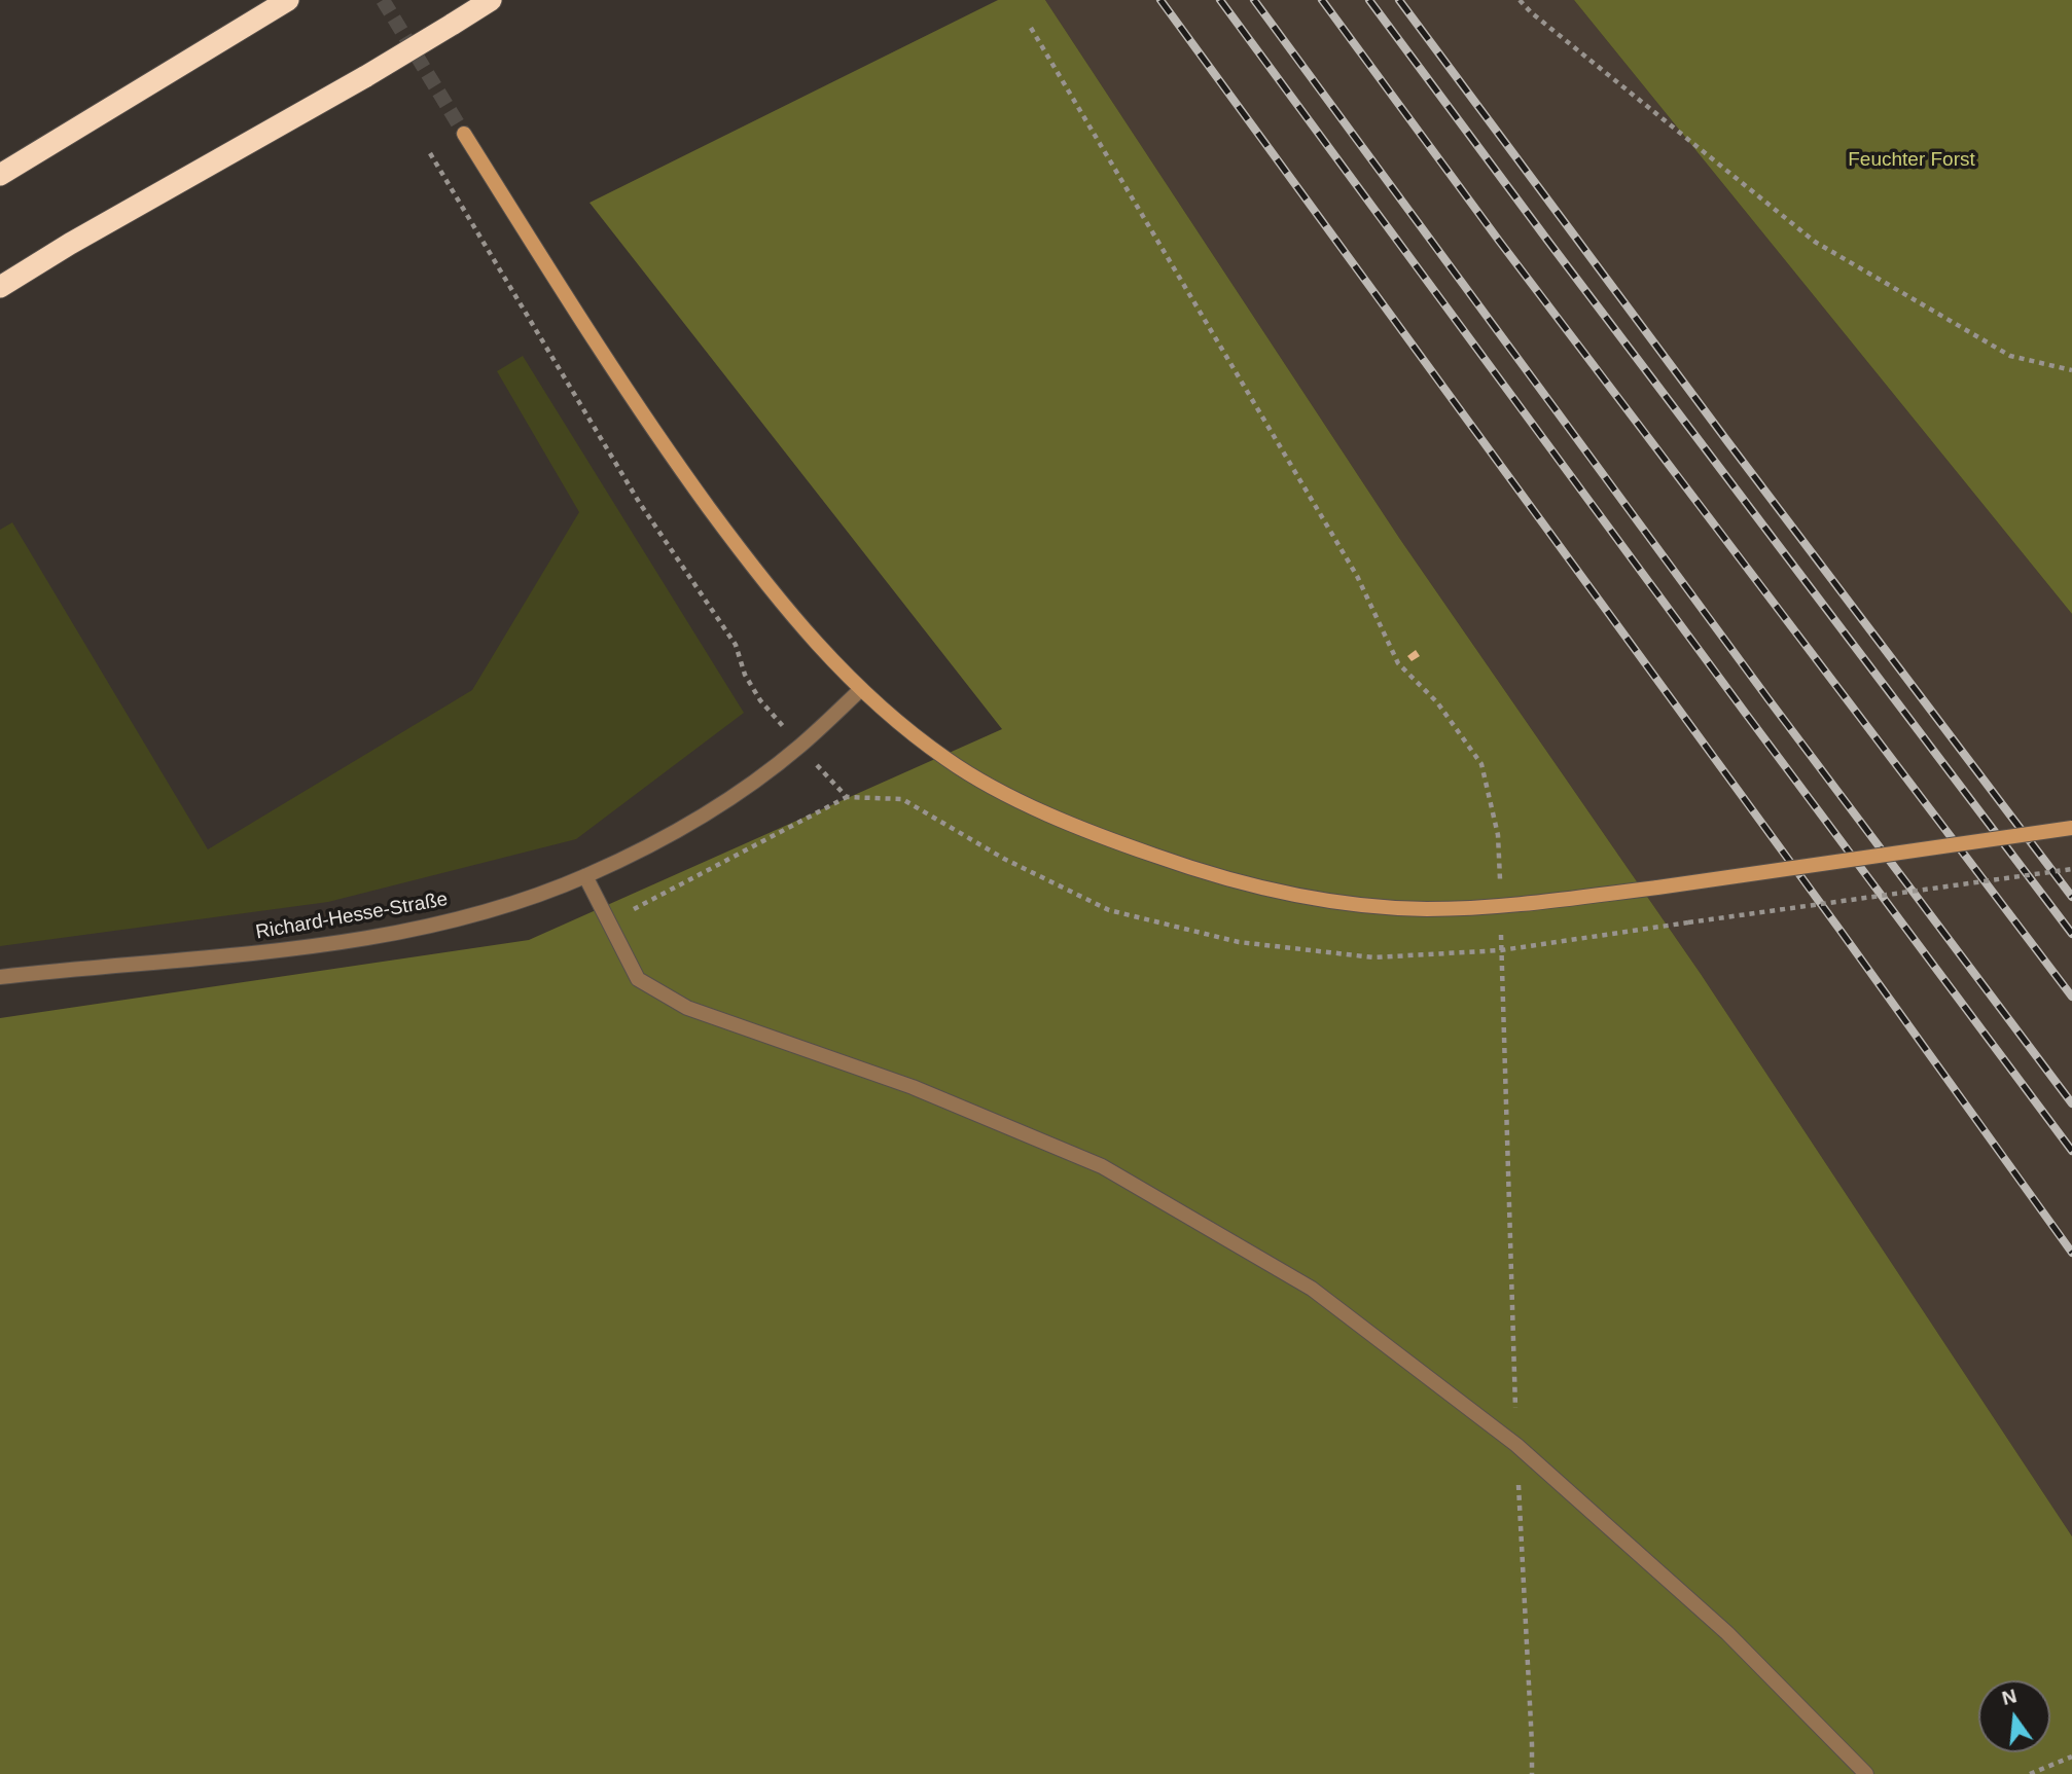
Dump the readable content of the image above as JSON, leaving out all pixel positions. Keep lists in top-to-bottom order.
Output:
{
  "streets": {
    "street": ["Richard-Hesse-Straße"]
  },
  "parks": ["Feuchter Forst"],
  "north": "top"
}
